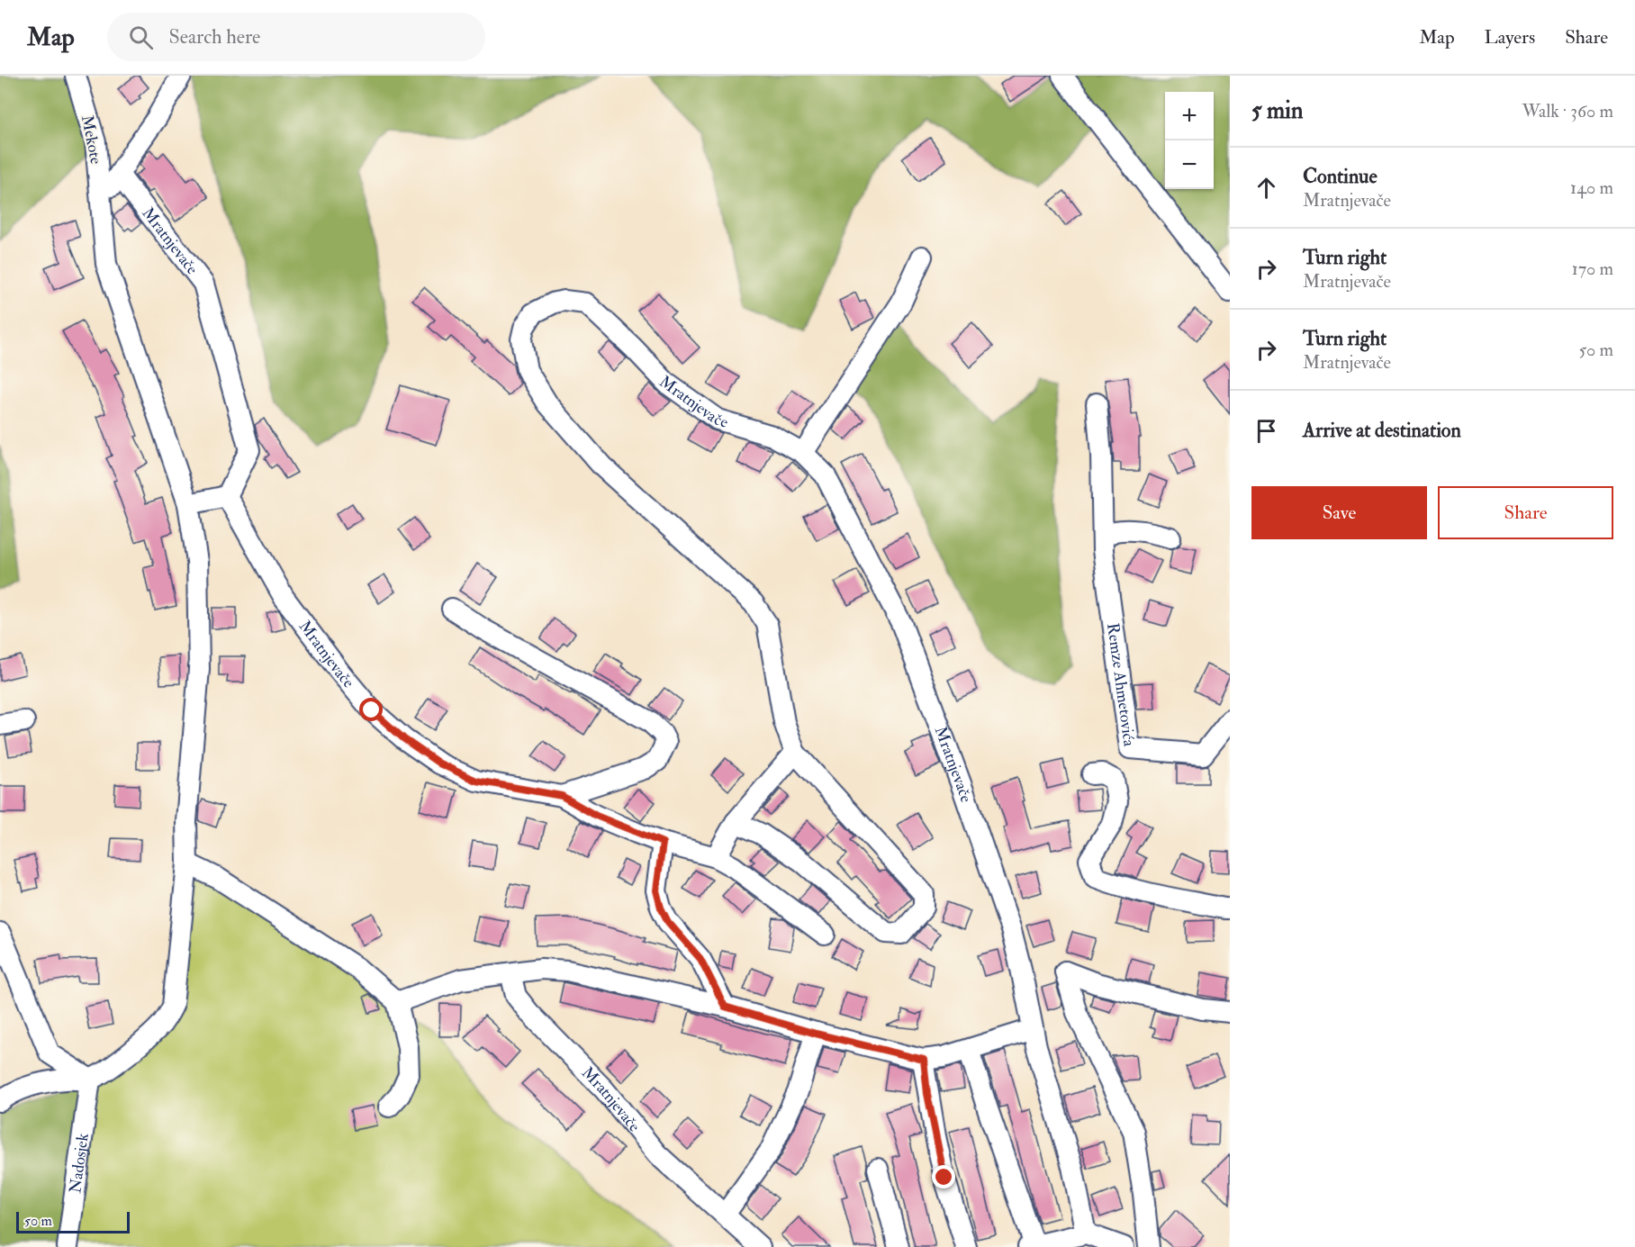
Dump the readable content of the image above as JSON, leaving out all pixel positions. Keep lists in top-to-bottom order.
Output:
{
  "streets": {
    "street": [
      "Mekote",
      "Mratnjevače",
      "Remze Ahmetovića",
      "Nadosjek"
    ]
  },
  "scale_bar": "50 m",
  "page": {
    "header": "Map",
    "search": "Search here",
    "nav": ["Map", "Layers", "Share"],
    "heading": ["5 min", "Walk · 360 m"],
    "map_buttons": ["+", "−"],
    "list": [
      ["Continue", "Mratnjevače", "140 m"],
      ["Turn right", "Mratnjevače", "170 m"],
      ["Turn right", "Mratnjevače", "50 m"],
      "Arrive at destination"
    ],
    "buttons": ["Save", "Share"],
    "scale": "50 m"
  }
}
